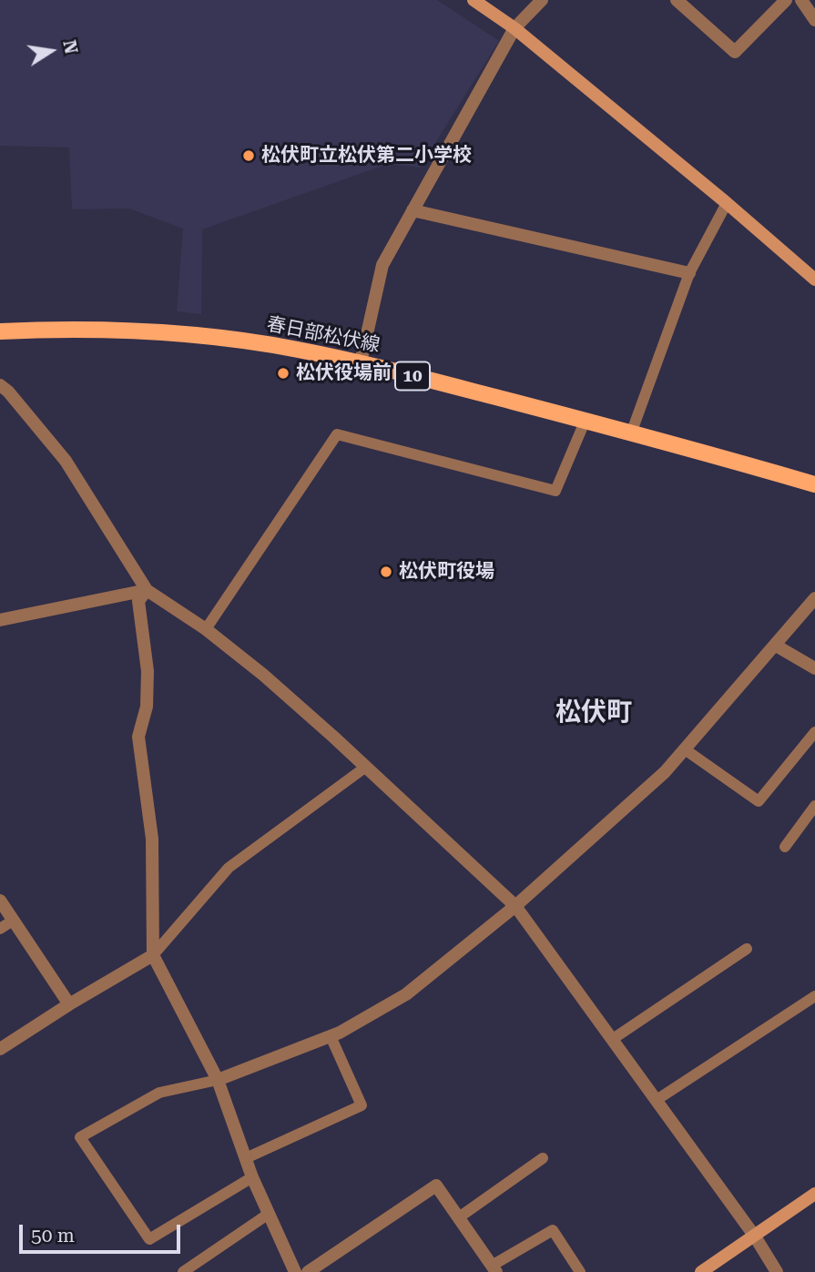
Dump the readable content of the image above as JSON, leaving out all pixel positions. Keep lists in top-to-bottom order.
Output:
{
  "streets": {
    "main road": ["春日部松伏線", "10"]
  },
  "districts": ["松伏町"],
  "places": ["松伏町立松伏第二小学校", "松伏役場前", "松伏町役場"],
  "scale_bar": "50 m",
  "north": "right"
}
